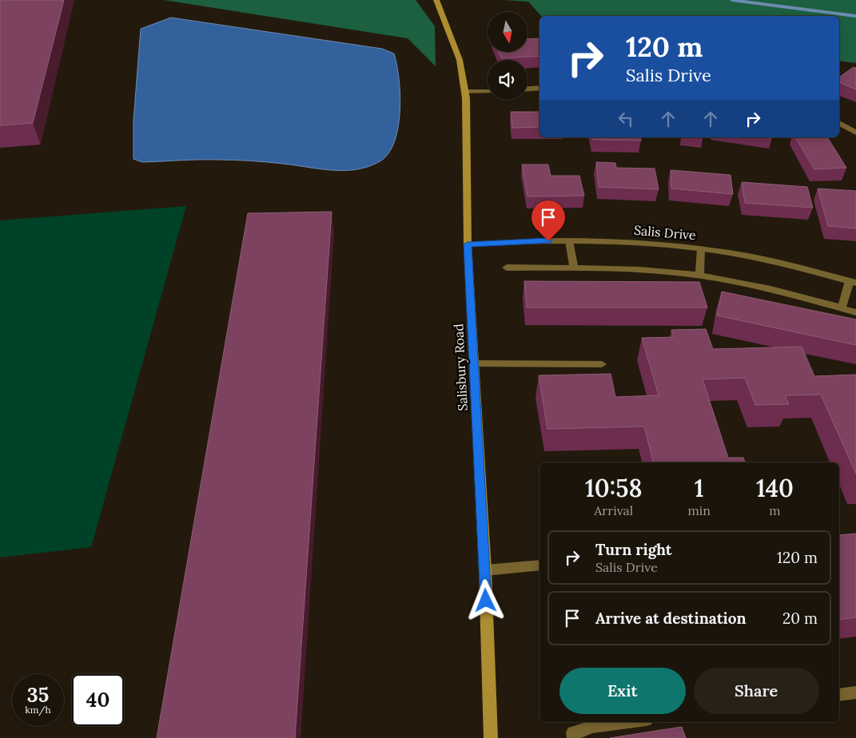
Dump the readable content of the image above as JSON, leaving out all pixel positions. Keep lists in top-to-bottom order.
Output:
{
  "streets": {
    "street": ["Salis Drive", "Salisbury Road"]
  },
  "crossings": [
    ["Salis Drive", "Salisbury Road"]
  ],
  "north": "bottom",
  "page": {
    "turn": ["120 m", "Salis Drive"],
    "eta": [
      "10:58",
      "Arrival",
      "1",
      "min",
      "140",
      "m"
    ],
    "list": [
      {
        "name": "Turn right",
        "note": "Salis Drive",
        "value": "120 m"
      },
      {
        "name": "Arrive at destination",
        "value": "20 m"
      }
    ],
    "buttons": ["Exit", "Share"],
    "speed": "35 km/h",
    "limit": "40"
  }
}
